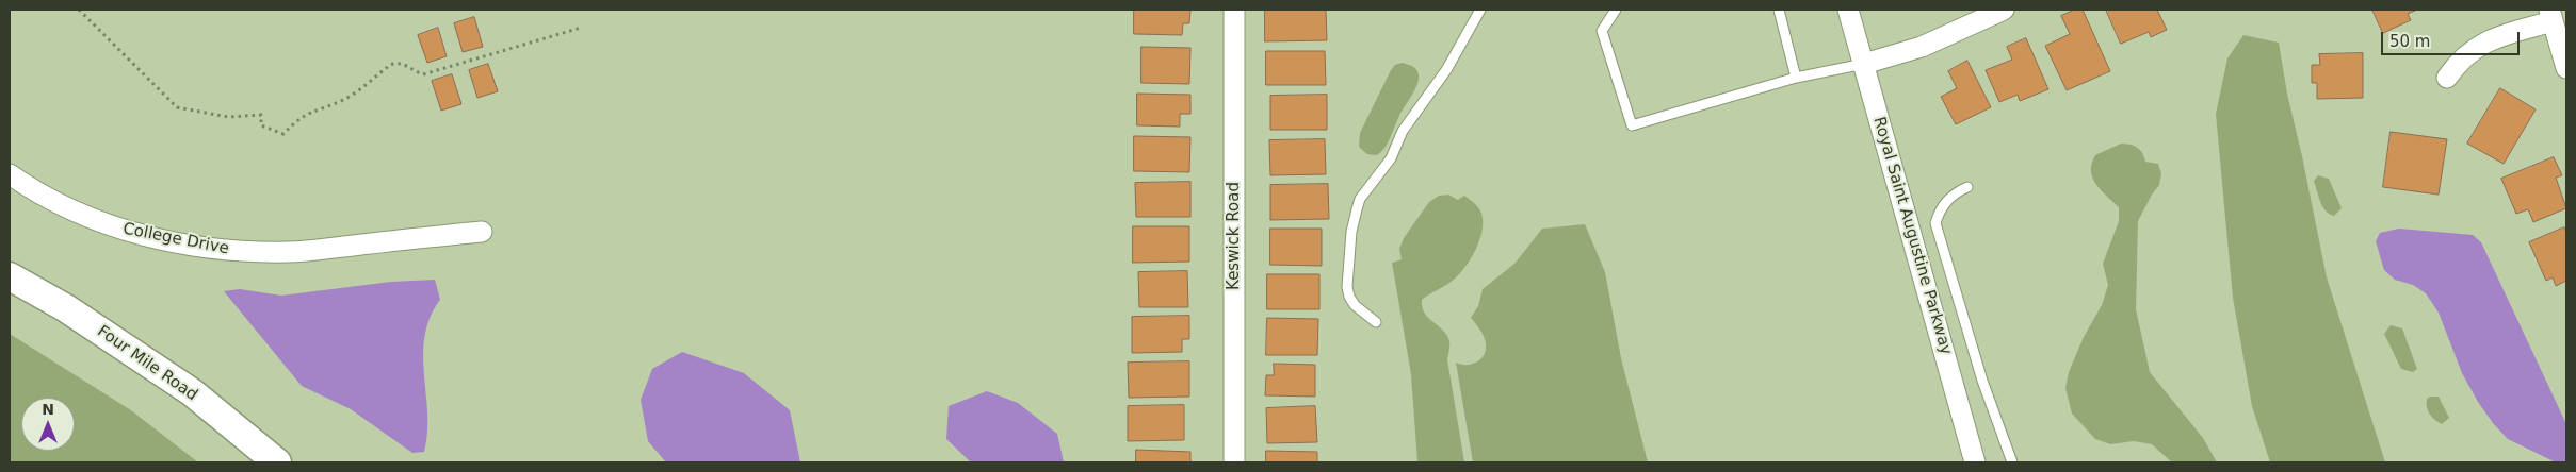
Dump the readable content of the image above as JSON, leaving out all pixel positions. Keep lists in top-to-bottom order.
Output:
{
  "streets": {
    "main road": ["Four Mile Road"],
    "street": ["Keswick Road", "Royal Saint Augustine Parkway", "College Drive"]
  },
  "scale_bar": "50 m",
  "north": "top"
}
